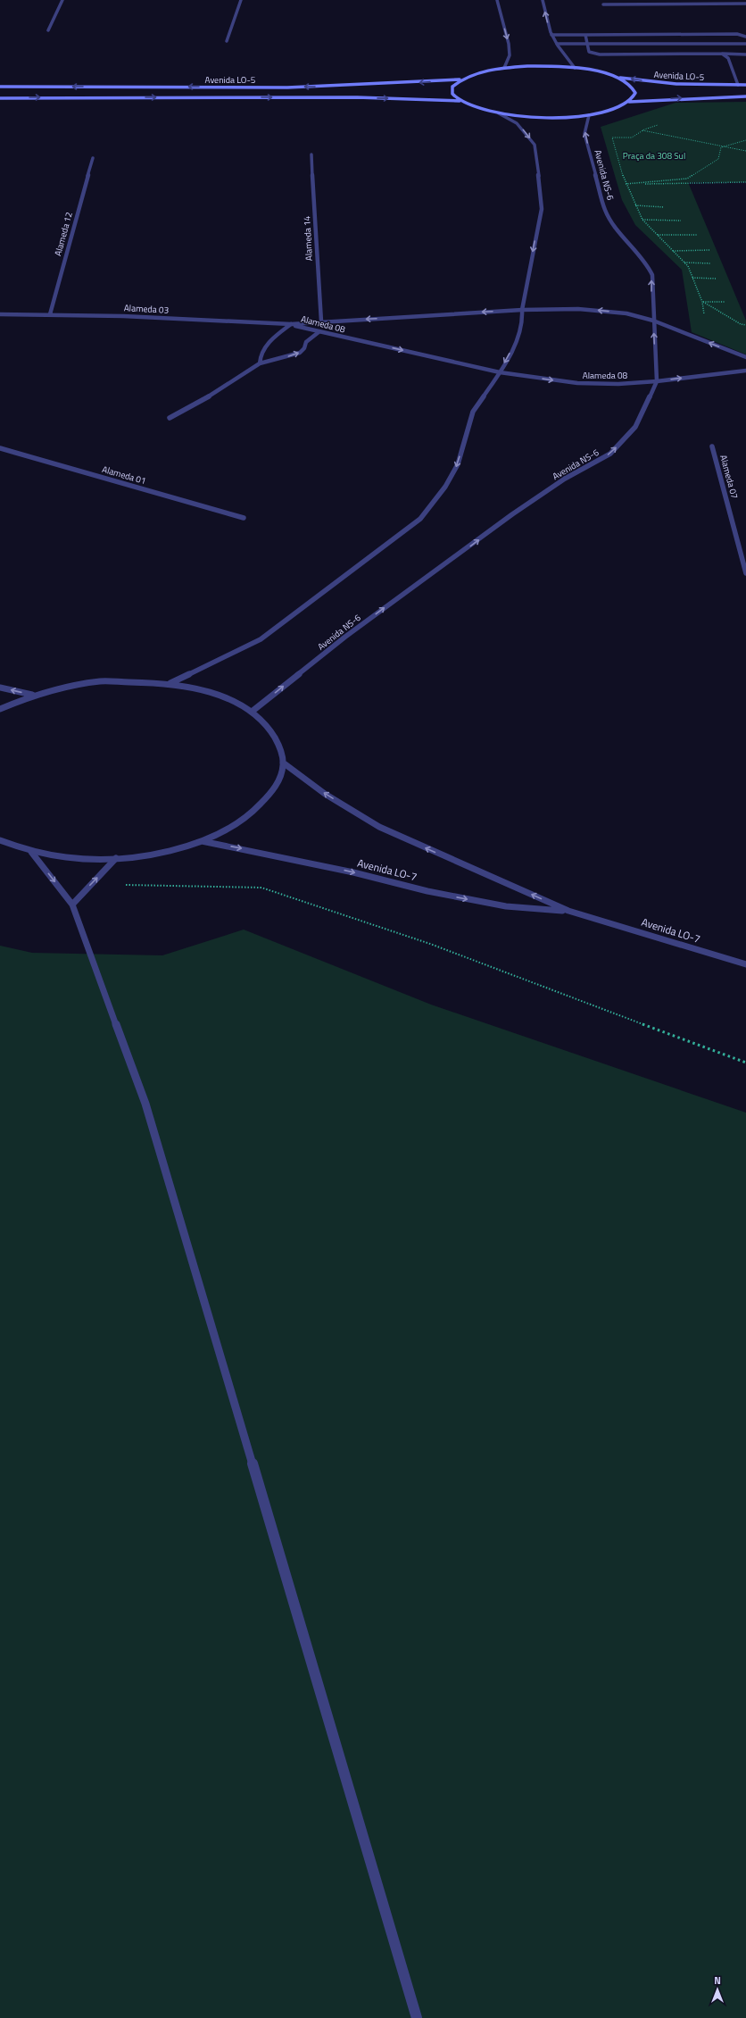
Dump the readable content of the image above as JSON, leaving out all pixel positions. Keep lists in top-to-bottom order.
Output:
{
  "streets": {
    "main road": ["Avenida LO-5"],
    "street": [
      "Avenida NS-6",
      "Alameda 12",
      "Alameda 14",
      "Alameda 03",
      "Alameda 08",
      "Alameda 01",
      "Alameda 07",
      "Avenida LO-7"
    ]
  },
  "crossings": [
    ["Avenida NS-6", "Alameda 08"],
    ["Alameda 12", "Alameda 03"],
    ["Alameda 14", "Alameda 08"],
    ["Alameda 03", "Alameda 08"]
  ],
  "parks": ["Praça da 308 Sul"],
  "north": "top"
}
